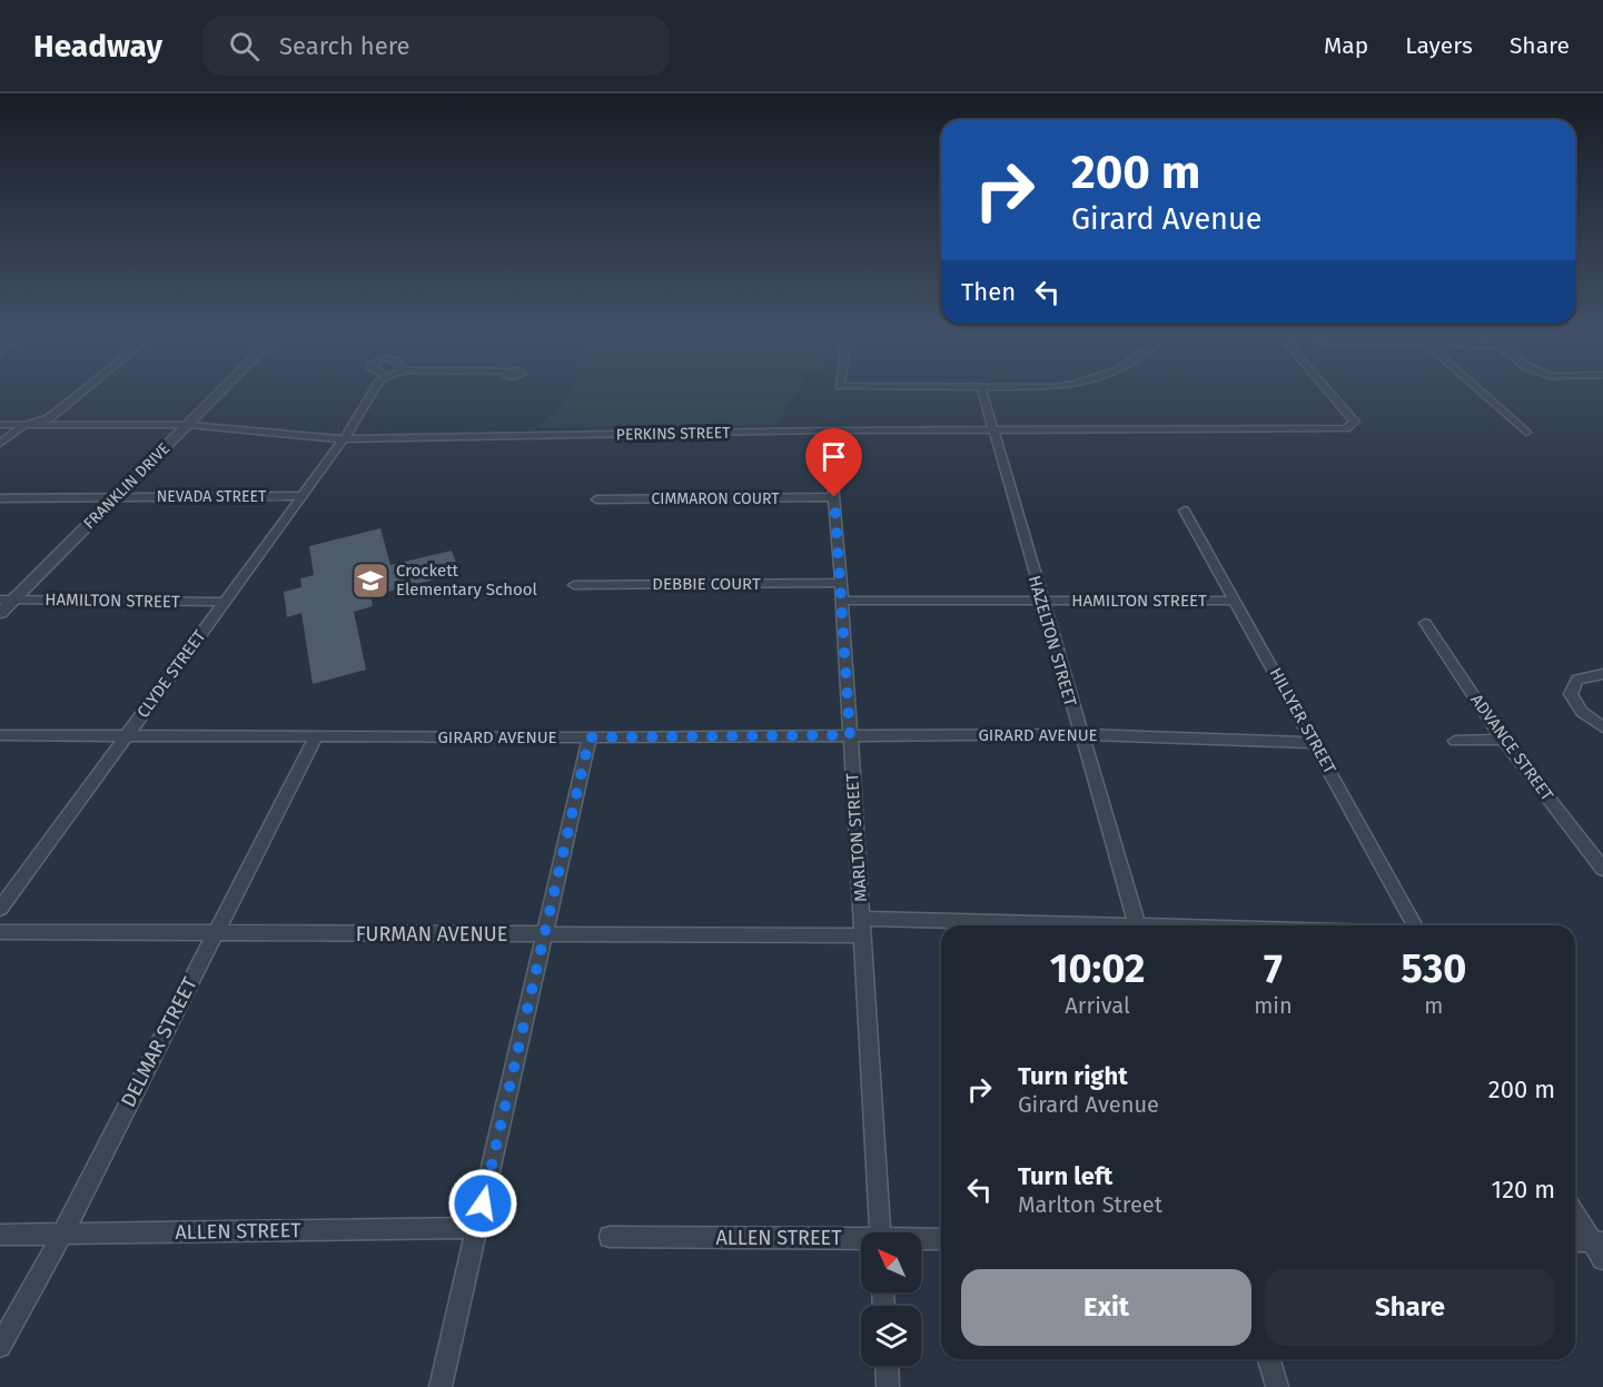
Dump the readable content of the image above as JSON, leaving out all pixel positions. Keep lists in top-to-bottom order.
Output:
{
  "streets": {
    "street": [
      "PERKINS STREET",
      "FRANKLIN DRIVE",
      "NEVADA STREET",
      "CIMMARON COURT",
      "DEBBIE COURT",
      "HAMILTON STREET",
      "HAZELTON STREET",
      "CLYDE STREET",
      "HILLYER STREET",
      "GIRARD AVENUE",
      "ADVANCE STREET",
      "MARLTON STREET",
      "FURMAN AVENUE",
      "DELMAR STREET",
      "ALLEN STREET"
    ]
  },
  "crossings": [
    ["PERKINS STREET", "FRANKLIN DRIVE"],
    ["PERKINS STREET", "HAZELTON STREET"],
    ["PERKINS STREET", "CLYDE STREET"],
    ["PERKINS STREET", "MARLTON STREET"],
    ["FRANKLIN DRIVE", "NEVADA STREET"],
    ["FRANKLIN DRIVE", "HAMILTON STREET"],
    ["NEVADA STREET", "CLYDE STREET"],
    ["CIMMARON COURT", "MARLTON STREET"],
    ["DEBBIE COURT", "MARLTON STREET"],
    ["HAMILTON STREET", "HAZELTON STREET"],
    ["HAMILTON STREET", "CLYDE STREET"],
    ["HAMILTON STREET", "HILLYER STREET"],
    ["HAMILTON STREET", "MARLTON STREET"],
    ["HAZELTON STREET", "GIRARD AVENUE"],
    ["CLYDE STREET", "GIRARD AVENUE"],
    ["HILLYER STREET", "GIRARD AVENUE"],
    ["GIRARD AVENUE", "MARLTON STREET"],
    ["GIRARD AVENUE", "DELMAR STREET"],
    ["MARLTON STREET", "FURMAN AVENUE"],
    ["FURMAN AVENUE", "DELMAR STREET"],
    ["DELMAR STREET", "ALLEN STREET"]
  ],
  "places": {
    "school or university": ["Crockett Elementary School"]
  },
  "north": "top left",
  "page": {
    "header": "Headway",
    "search": "Search here",
    "nav": ["Map", "Layers", "Share"],
    "turn": ["200 m", "Girard Avenue"],
    "then": "Then",
    "eta": [
      "10:02",
      "Arrival",
      "7",
      "min",
      "530",
      "m"
    ],
    "list": [
      {
        "name": "Turn right",
        "note": "Girard Avenue",
        "value": "200 m"
      },
      {
        "name": "Turn left",
        "note": "Marlton Street",
        "value": "120 m"
      }
    ],
    "buttons": ["Exit", "Share"]
  }
}
